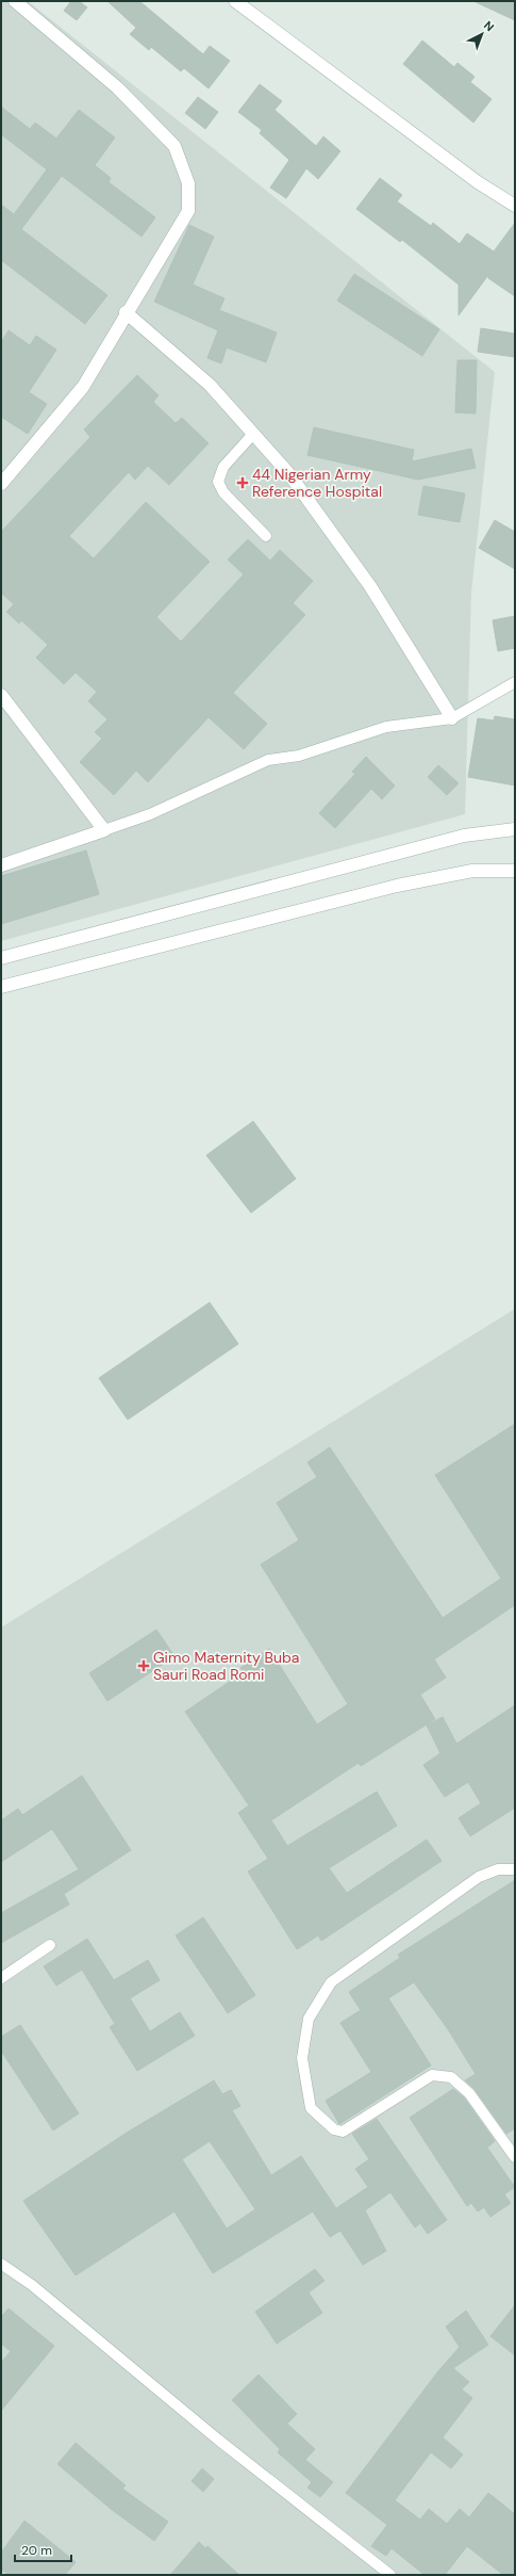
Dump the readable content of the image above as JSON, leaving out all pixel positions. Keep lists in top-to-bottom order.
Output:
{
  "places": {
    "health": ["44 Nigerian Army Reference Hospital", "Gimo Maternity Buba Sauri Road Romi"]
  },
  "scale_bar": "20 m",
  "north": "top right"
}
